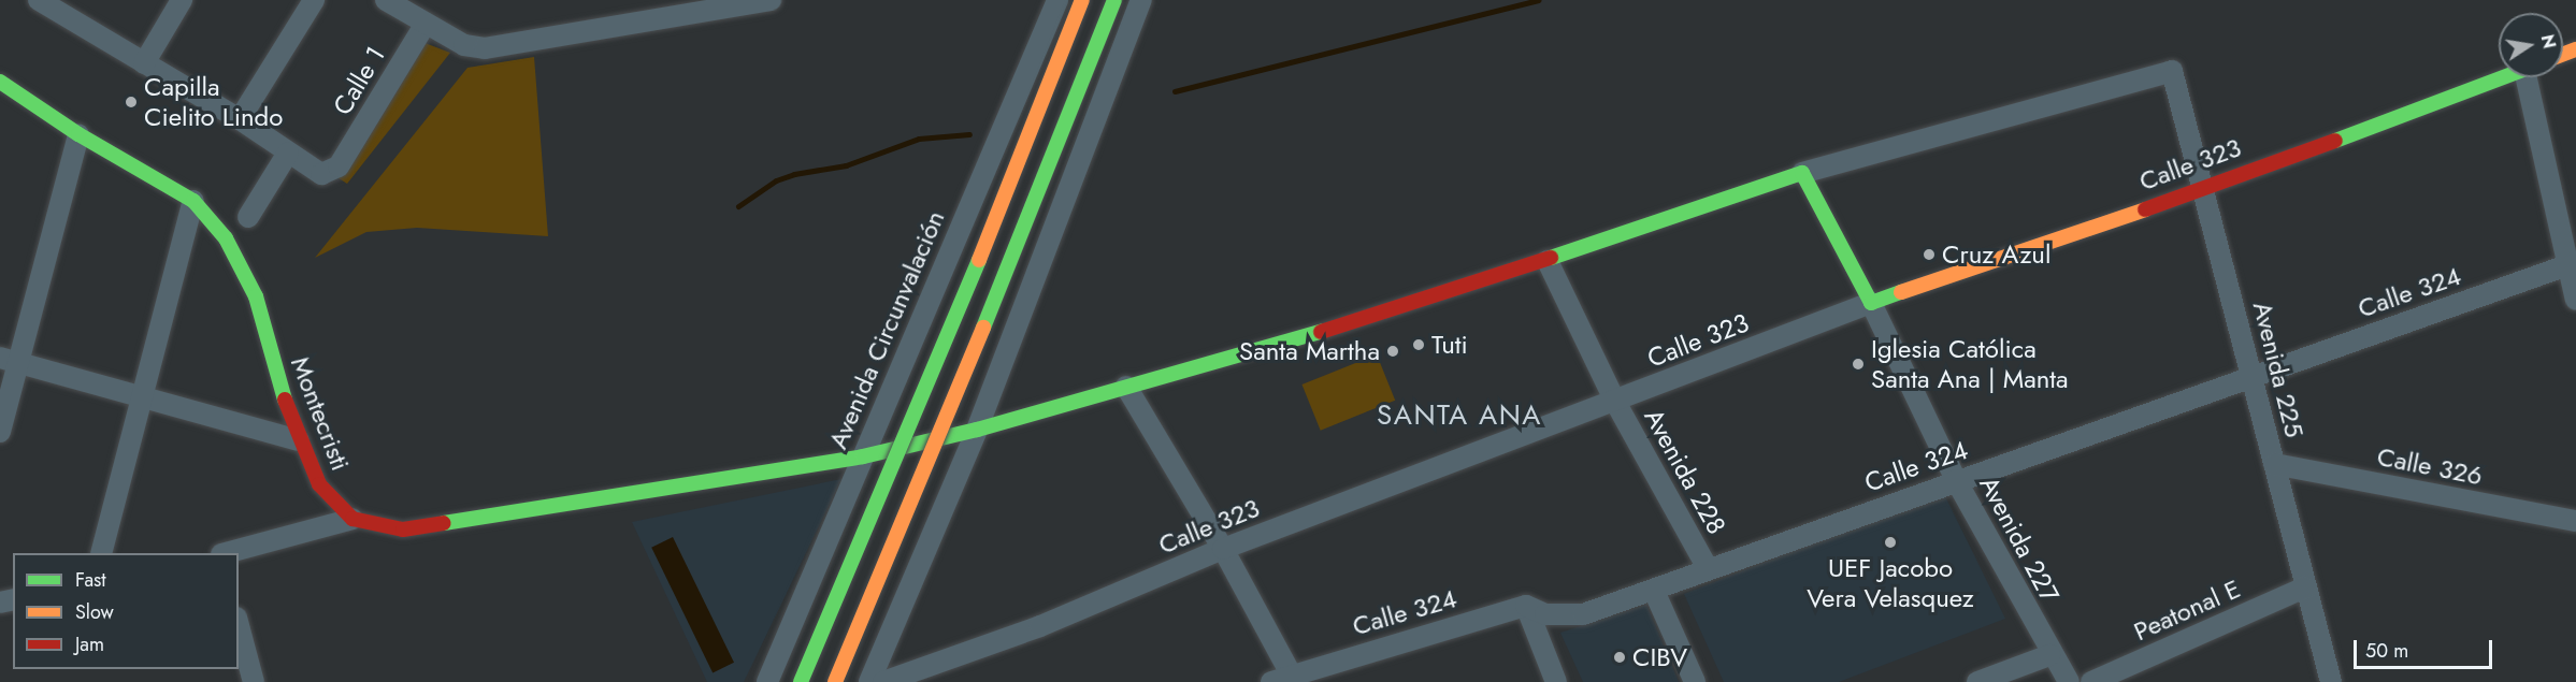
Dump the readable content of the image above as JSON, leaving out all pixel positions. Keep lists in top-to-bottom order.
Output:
{
  "streets": {
    "main road": ["Calle 323", "Montecristi", "Avenida 227"],
    "street": [
      "Calle 1",
      "Calle 324",
      "Avenida Circunvalación",
      "Avenida 225",
      "Calle 326",
      "Avenida 228",
      "Peatonal E"
    ]
  },
  "crossings": [
    ["Calle 323", "Avenida 225"],
    ["Calle 323", "Avenida 228"],
    ["Calle 323", "Avenida 227"],
    ["Calle 324", "Avenida 225"],
    ["Calle 324", "Avenida 228"],
    ["Calle 324", "Avenida 227"],
    ["Avenida 225", "Calle 326"],
    ["Avenida 225", "Avenida 227"],
    ["Avenida 225", "Peatonal E"]
  ],
  "districts": ["SANTA ANA"],
  "places": [
    "Capilla Cielito Lindo",
    "Cruz Azul",
    "Tuti",
    "Santa Martha",
    "Iglesia Católica Santa Ana | Manta",
    "UEF Jacobo Vera Velasquez",
    "CIBV"
  ],
  "legend": ["Fast", "Slow", "Jam"],
  "scale_bar": "50 m",
  "north": "right"
}
